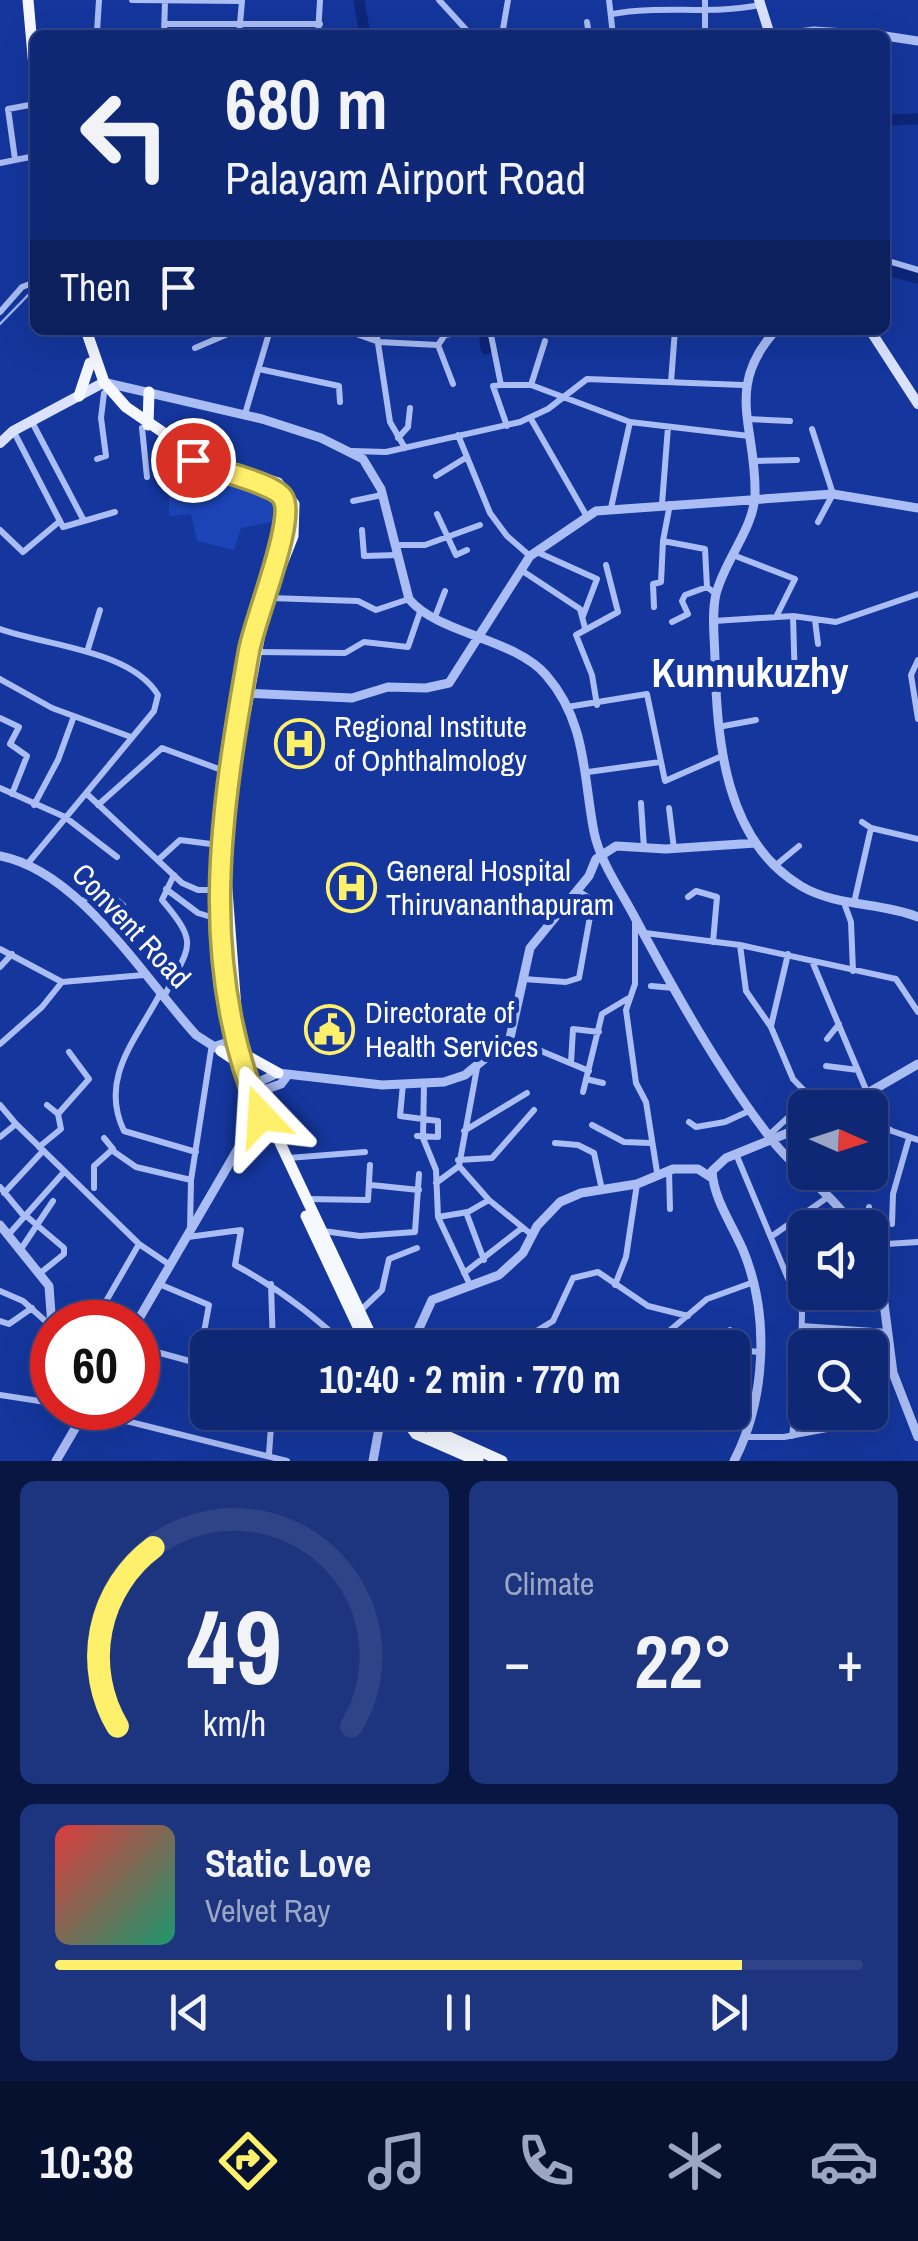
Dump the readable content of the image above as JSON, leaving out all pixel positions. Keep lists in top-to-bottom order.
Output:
{
  "streets": {
    "street": ["Convent Road"]
  },
  "districts": ["Kunnukuzhy"],
  "places": {
    "hospital": ["Regional Institute of Ophthalmology", "General Hospital Thiruvananthapuram"],
    "public building": ["Directorate of Health Services"]
  },
  "north": "right",
  "page": {
    "turn": ["680 m", "Palayam Airport Road"],
    "then": "Then",
    "limit": "60",
    "trip": "10:40 · 2 min · 770 m",
    "tile": "Climate",
    "heat": ["−", "22°", "+"],
    "song": ["Static Love", "Velvet Ray"],
    "tabs": "10:38",
    "gauge": ["49", "km/h"]
  }
}
